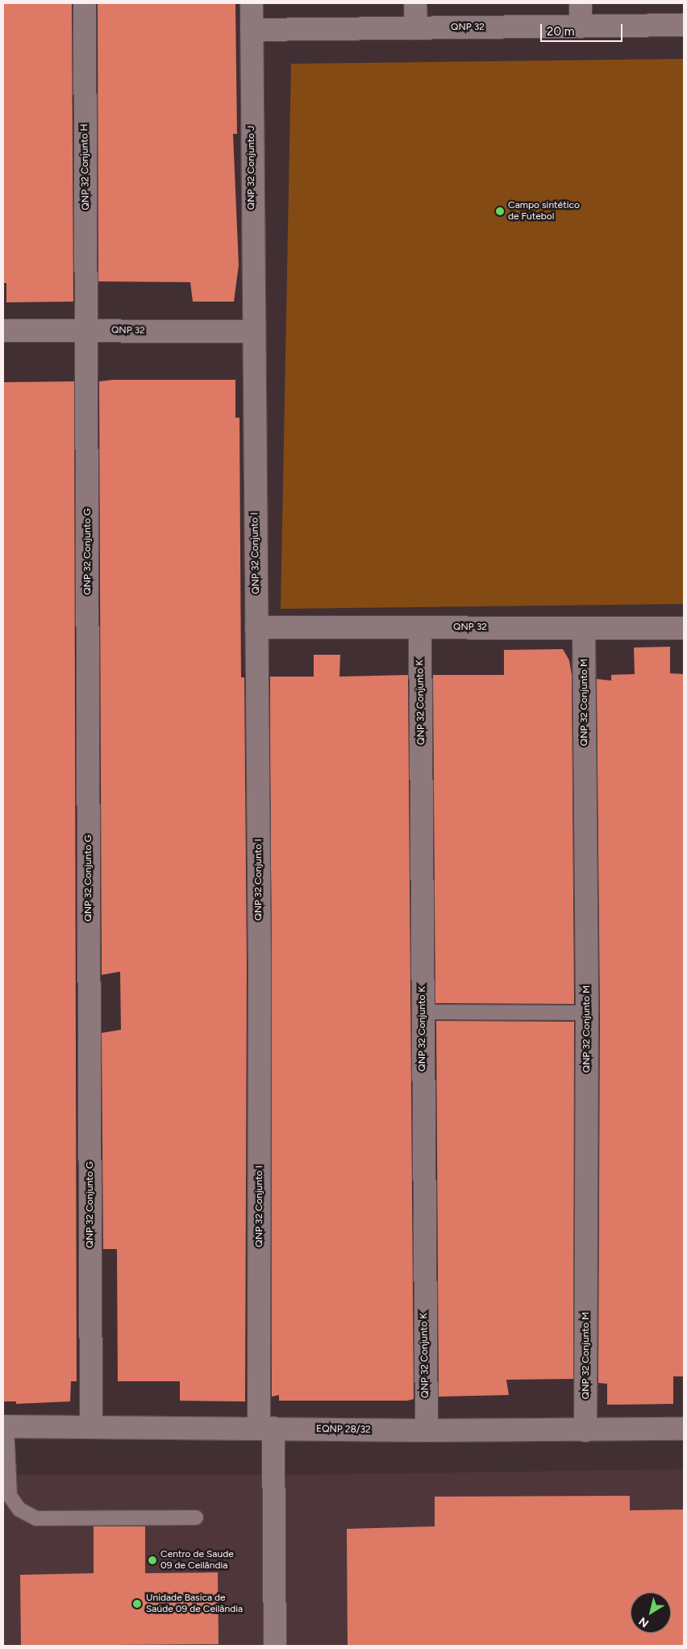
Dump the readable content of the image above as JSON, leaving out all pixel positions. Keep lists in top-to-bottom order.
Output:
{
  "streets": {
    "street": [
      "QNP 32",
      "QNP 32 Conjunto H",
      "QNP 32 Conjunto J",
      "QNP 32 Conjunto G",
      "QNP 32 Conjunto I",
      "QNP 32 Conjunto K",
      "QNP 32 Conjunto M",
      "EQNP 28/32"
    ]
  },
  "crossings": [
    ["QNP 32", "QNP 32 Conjunto H"],
    ["QNP 32", "QNP 32 Conjunto J"],
    ["QNP 32", "QNP 32 Conjunto G"],
    ["QNP 32", "QNP 32 Conjunto I"],
    ["QNP 32", "QNP 32 Conjunto K"],
    ["QNP 32", "QNP 32 Conjunto M"],
    ["QNP 32 Conjunto H", "QNP 32 Conjunto G"],
    ["QNP 32 Conjunto J", "QNP 32 Conjunto I"],
    ["QNP 32 Conjunto G", "EQNP 28/32"],
    ["QNP 32 Conjunto I", "EQNP 28/32"],
    ["QNP 32 Conjunto K", "EQNP 28/32"],
    ["QNP 32 Conjunto M", "EQNP 28/32"]
  ],
  "places": ["Campo sintético de Futebol", "Centro de Saude 09 de Ceilândia", "Unidade Basica de Saúde 09 de Ceilândia"],
  "scale_bar": "20 m",
  "north": "bottom left"
}
